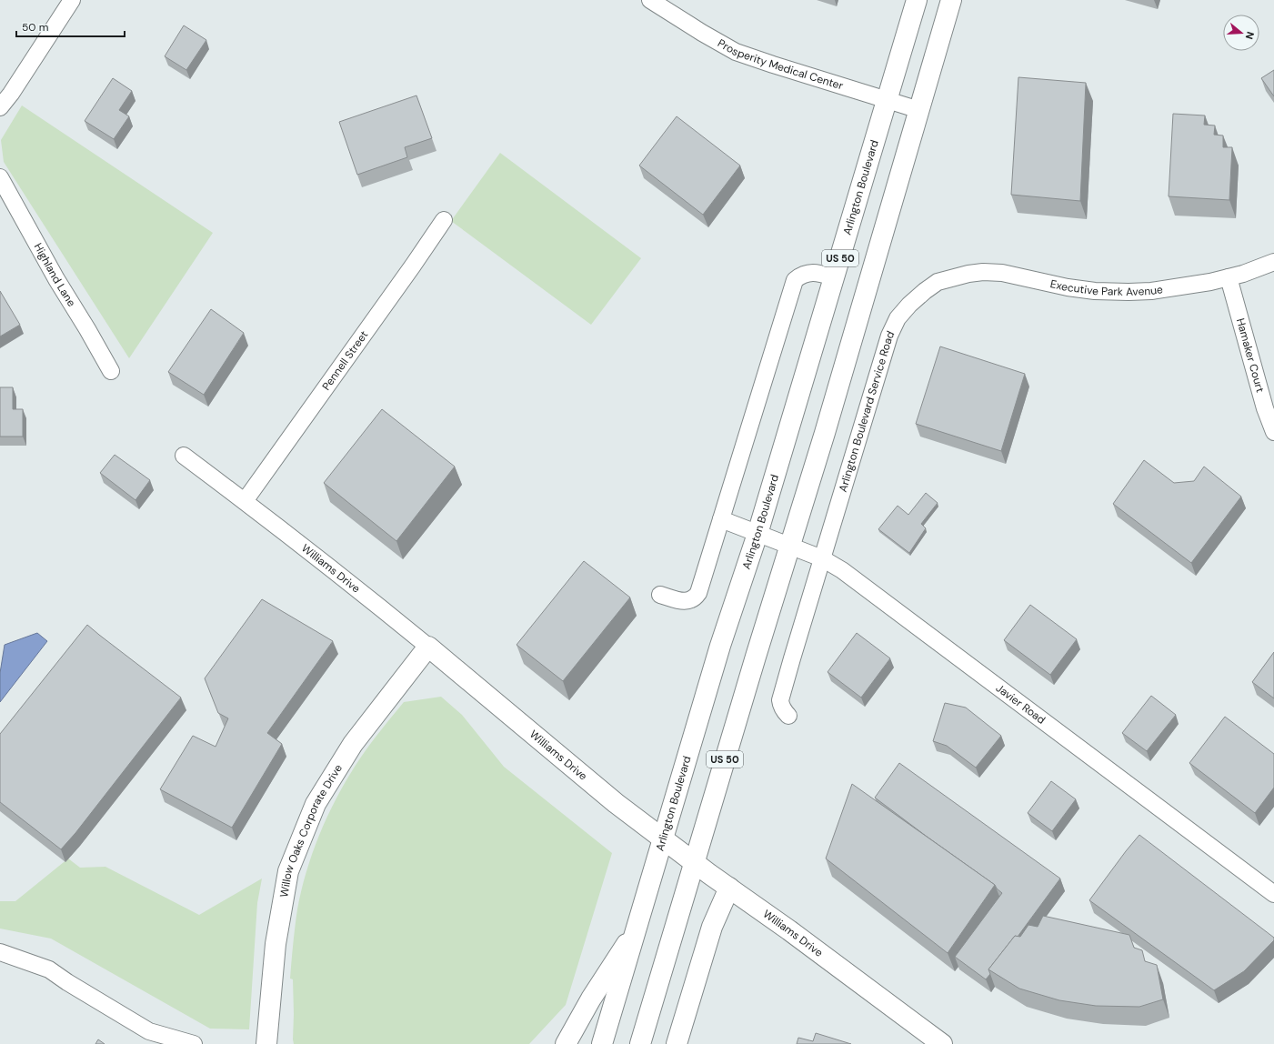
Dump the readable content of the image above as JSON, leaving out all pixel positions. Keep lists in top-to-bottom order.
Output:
{
  "streets": {
    "main road": [
      "Arlington Boulevard",
      "US 50",
      "Williams Drive",
      "Willow Oaks Corporate Drive"
    ],
    "street": [
      "Prosperity Medical Center",
      "Highland Lane",
      "Executive Park Avenue",
      "Hamaker Court",
      "Pennell Street",
      "Arlington Boulevard Service Road",
      "Javier Road"
    ]
  },
  "crossings": [
    ["Prosperity Medical Center", "Arlington Boulevard"],
    ["Prosperity Medical Center", "US 50"],
    ["Arlington Boulevard", "Williams Drive"],
    ["Arlington Boulevard", "Javier Road"],
    ["US 50", "Williams Drive"],
    ["US 50", "Javier Road"],
    ["Executive Park Avenue", "Hamaker Court"],
    ["Executive Park Avenue", "Arlington Boulevard Service Road"],
    ["Pennell Street", "Williams Drive"],
    ["Arlington Boulevard Service Road", "Javier Road"],
    ["Williams Drive", "Willow Oaks Corporate Drive"]
  ],
  "scale_bar": "50 m",
  "north": "right"
}
